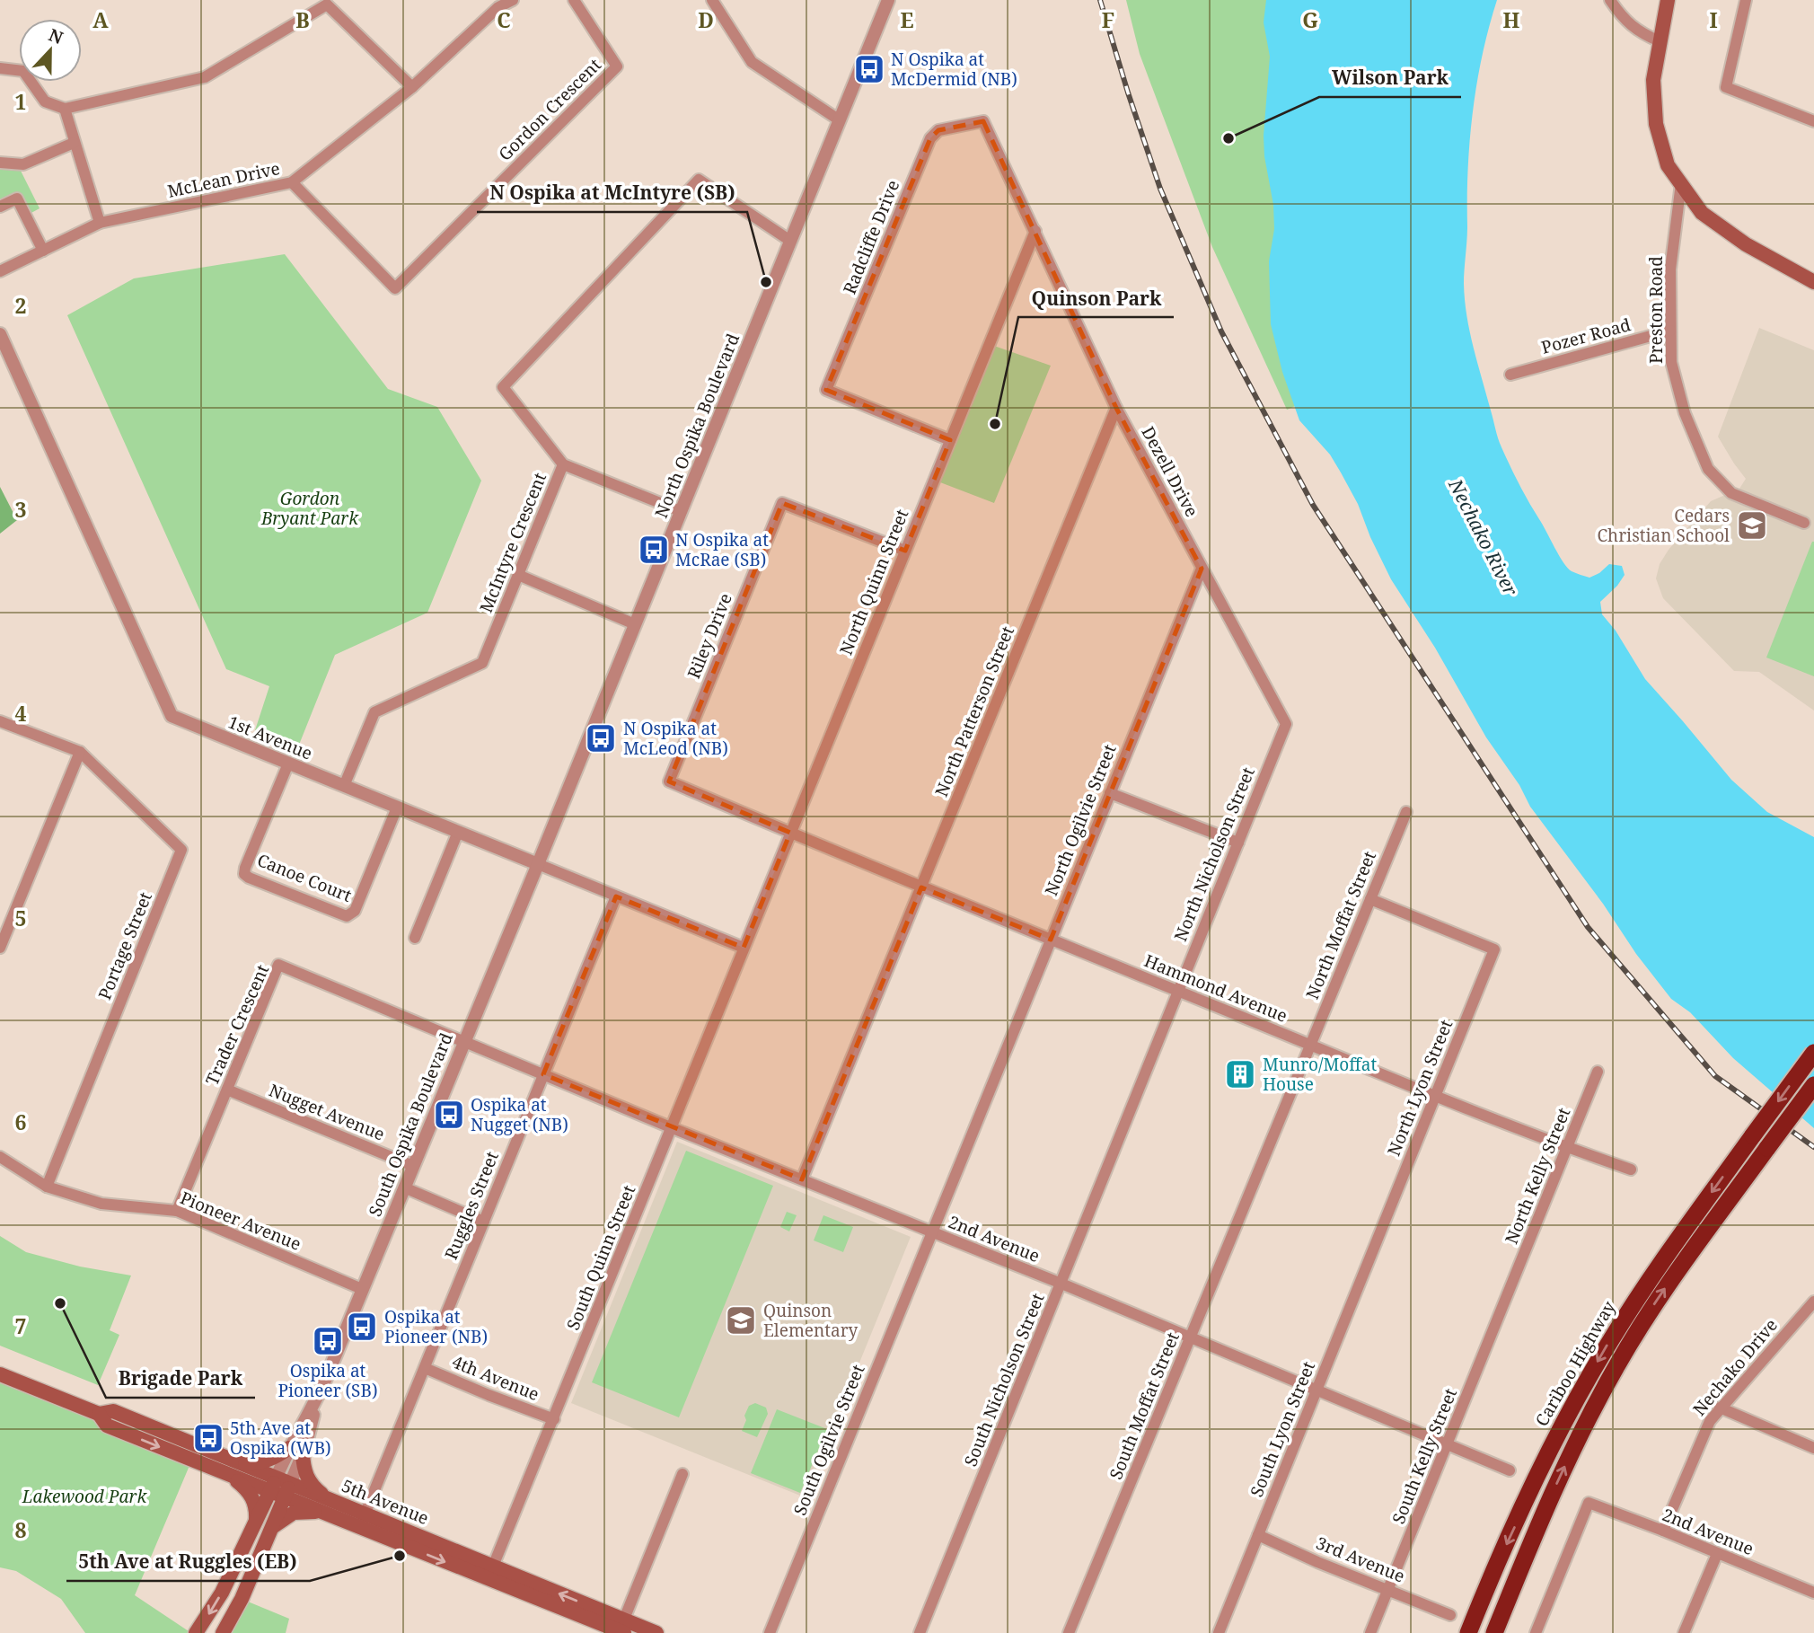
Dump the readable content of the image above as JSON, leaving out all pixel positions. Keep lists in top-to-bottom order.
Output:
{
  "streets": {
    "highway": ["Cariboo Highway"],
    "main road": ["South Ospika Boulevard", "5th Avenue"],
    "street": [
      "Gordon Crescent",
      "McLean Drive",
      "Radcliffe Drive",
      "Preston Road",
      "Pozer Road",
      "North Ospika Boulevard",
      "Dezell Drive",
      "McIntyre Crescent",
      "North Quinn Street",
      "Riley Drive",
      "North Patterson Street",
      "1st Avenue",
      "North Ogilvie Street",
      "North Nicholson Street",
      "Canoe Court",
      "North Moffat Street",
      "Portage Street",
      "Hammond Avenue",
      "Trader Crescent",
      "North Lyon Street",
      "Nugget Avenue",
      "North Kelly Street",
      "Ruggles Street",
      "Pioneer Avenue",
      "2nd Avenue",
      "South Quinn Street",
      "Nechako Drive",
      "4th Avenue",
      "South Nicholson Street",
      "South Moffat Street",
      "South Lyon Street",
      "South Ogilvie Street",
      "South Kelly Street",
      "3rd Avenue"
    ]
  },
  "crossings": [
    ["Gordon Crescent", "McLean Drive"],
    ["Radcliffe Drive", "Dezell Drive"],
    ["Radcliffe Drive", "North Quinn Street"],
    ["Preston Road", "Pozer Road"],
    ["North Ospika Boulevard", "McIntyre Crescent"],
    ["North Ospika Boulevard", "1st Avenue"],
    ["North Ospika Boulevard", "South Ospika Boulevard"],
    ["Dezell Drive", "North Quinn Street"],
    ["Dezell Drive", "North Patterson Street"],
    ["Dezell Drive", "North Ogilvie Street"],
    ["Dezell Drive", "North Nicholson Street"],
    ["McIntyre Crescent", "1st Avenue"],
    ["North Quinn Street", "Riley Drive"],
    ["North Quinn Street", "1st Avenue"],
    ["North Quinn Street", "Hammond Avenue"],
    ["North Quinn Street", "South Quinn Street"],
    ["Riley Drive", "Hammond Avenue"],
    ["North Patterson Street", "Hammond Avenue"],
    ["North Patterson Street", "2nd Avenue"],
    ["1st Avenue", "Canoe Court"],
    ["1st Avenue", "South Ospika Boulevard"],
    ["1st Avenue", "Ruggles Street"],
    ["1st Avenue", "South Quinn Street"],
    ["North Ogilvie Street", "Hammond Avenue"],
    ["North Ogilvie Street", "South Ogilvie Street"],
    ["North Nicholson Street", "Hammond Avenue"],
    ["North Nicholson Street", "South Nicholson Street"],
    ["North Moffat Street", "Hammond Avenue"],
    ["North Moffat Street", "North Lyon Street"],
    ["North Moffat Street", "South Moffat Street"],
    ["Portage Street", "Pioneer Avenue"],
    ["Hammond Avenue", "North Lyon Street"],
    ["Hammond Avenue", "North Kelly Street"],
    ["Trader Crescent", "Nugget Avenue"],
    ["Trader Crescent", "South Ospika Boulevard"],
    ["Trader Crescent", "Pioneer Avenue"],
    ["Trader Crescent", "2nd Avenue"],
    ["North Lyon Street", "South Lyon Street"],
    ["Nugget Avenue", "South Ospika Boulevard"],
    ["South Ospika Boulevard", "Pioneer Avenue"],
    ["South Ospika Boulevard", "2nd Avenue"],
    ["South Ospika Boulevard", "5th Avenue"],
    ["North Kelly Street", "South Kelly Street"],
    ["Ruggles Street", "2nd Avenue"],
    ["Ruggles Street", "4th Avenue"],
    ["Ruggles Street", "5th Avenue"],
    ["2nd Avenue", "South Quinn Street"],
    ["2nd Avenue", "Nechako Drive"],
    ["2nd Avenue", "South Nicholson Street"],
    ["2nd Avenue", "South Moffat Street"],
    ["2nd Avenue", "South Lyon Street"],
    ["2nd Avenue", "South Ogilvie Street"],
    ["2nd Avenue", "South Kelly Street"],
    ["South Quinn Street", "4th Avenue"],
    ["South Quinn Street", "5th Avenue"],
    ["South Lyon Street", "3rd Avenue"],
    ["South Kelly Street", "3rd Avenue"]
  ],
  "water": ["Nechako River"],
  "parks": ["Gordon Bryant Park", "Lakewood Park"],
  "places": {
    "bus stop": [
      "N Ospika at McDermid (NB)",
      "N Ospika at McRae (SB)",
      "N Ospika at McLeod (NB)",
      "Ospika at Nugget (NB)",
      "Ospika at Pioneer (NB)",
      "Ospika at Pioneer (SB)",
      "5th Ave at Ospika (WB)"
    ],
    "other": [
      "Wilson Park",
      "N Ospika at McIntyre (SB)",
      "Quinson Park",
      "Brigade Park",
      "5th Ave at Ruggles (EB)"
    ],
    "school or university": ["Cedars Christian School", "Quinson Elementary"],
    "building": ["Munro/Moffat House"]
  },
  "north": "top",
  "grid": {
    "columns": [
      "A",
      "B",
      "C",
      "D",
      "E",
      "F",
      "G",
      "H",
      "I"
    ],
    "rows": [
      "1",
      "2",
      "3",
      "4",
      "5",
      "6",
      "7",
      "8"
    ]
  }
}
